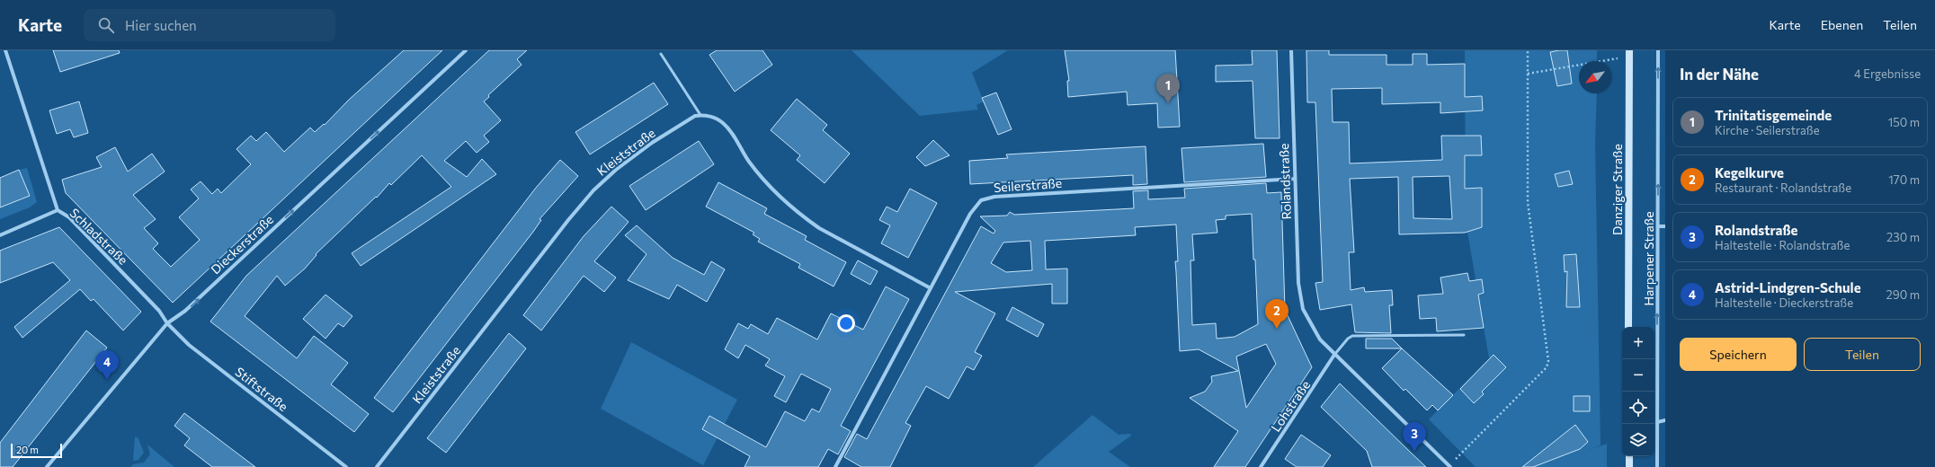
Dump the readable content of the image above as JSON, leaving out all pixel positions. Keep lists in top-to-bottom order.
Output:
{
  "streets": {
    "main road": ["Danziger Straße"],
    "street": [
      "Kleiststraße",
      "Rolandstraße",
      "Seilerstraße",
      "Schladstraße",
      "Dieckerstraße",
      "Harpener Straße",
      "Stiftstraße",
      "Lohstraße"
    ]
  },
  "crossings": [
    ["Rolandstraße", "Seilerstraße"],
    ["Rolandstraße", "Lohstraße"],
    ["Schladstraße", "Dieckerstraße"],
    ["Schladstraße", "Stiftstraße"],
    ["Dieckerstraße", "Stiftstraße"]
  ],
  "one_way": ["Dieckerstraße", "Harpener Straße"],
  "scale_bar": "20 m",
  "north": "bottom left",
  "page": {
    "header": "Karte",
    "search": "Hier suchen",
    "nav": ["Karte", "Ebenen", "Teilen"],
    "heading": ["In der Nähe", "4 Ergebnisse"],
    "pins": [
      "1",
      "2",
      "4",
      "3"
    ],
    "list": [
      {
        "mark": "1",
        "name": "Trinitatisgemeinde",
        "note": "Kirche · Seilerstraße",
        "value": "150 m"
      },
      {
        "mark": "2",
        "name": "Kegelkurve",
        "note": "Restaurant · Rolandstraße",
        "value": "170 m"
      },
      {
        "mark": "3",
        "name": "Rolandstraße",
        "note": "Haltestelle · Rolandstraße",
        "value": "230 m"
      },
      {
        "mark": "4",
        "name": "Astrid-Lindgren-Schule",
        "note": "Haltestelle · Dieckerstraße",
        "value": "290 m"
      }
    ],
    "map_buttons": ["+", "−"],
    "buttons": ["Speichern", "Teilen"],
    "scale": "20 m"
  }
}
